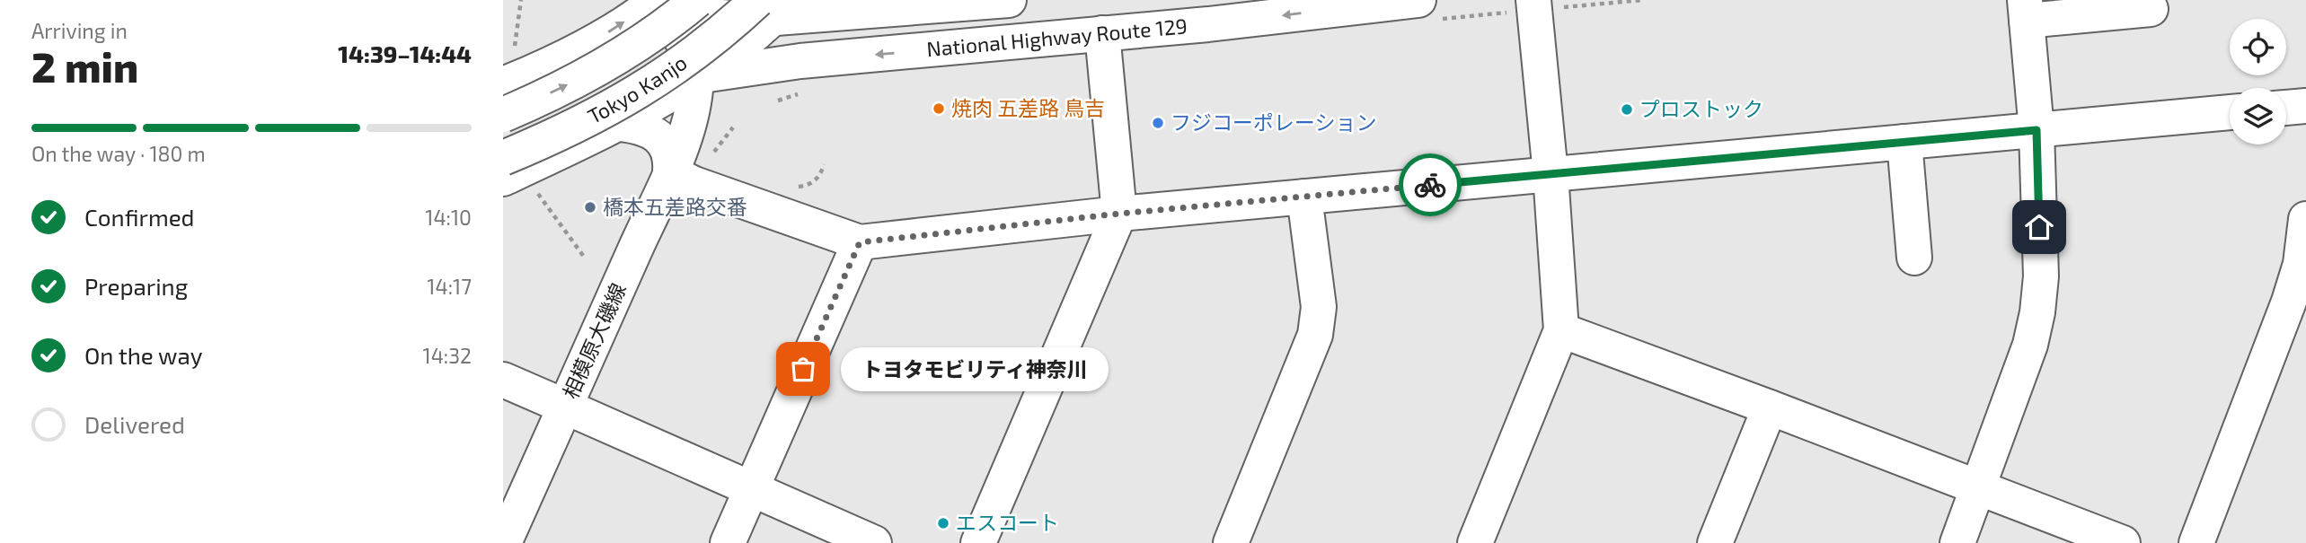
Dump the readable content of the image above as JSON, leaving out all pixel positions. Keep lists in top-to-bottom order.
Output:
{
  "streets": {
    "main road": ["National Highway Route 129", "Tokyo Kanjo", "相模原大磯線"]
  },
  "crossings": [
    ["National Highway Route 129", "Tokyo Kanjo"],
    ["National Highway Route 129", "相模原大磯線"]
  ],
  "places": [
    "焼肉 五差路 鳥吉",
    "プロストック",
    "フジコーポレーション",
    "橋本五差路交番",
    "トヨタモビリティ神奈川",
    "エスコート"
  ],
  "page": {
    "heading": ["2 min", "Arriving in", "14:39–14:44"],
    "bar": "On the way · 180 m",
    "list": [
      ["Confirmed", "14:10"],
      ["Preparing", "14:17"],
      ["On the way", "14:32"],
      "Delivered"
    ],
    "bubble": "トヨタモビリティ神奈川"
  }
}
